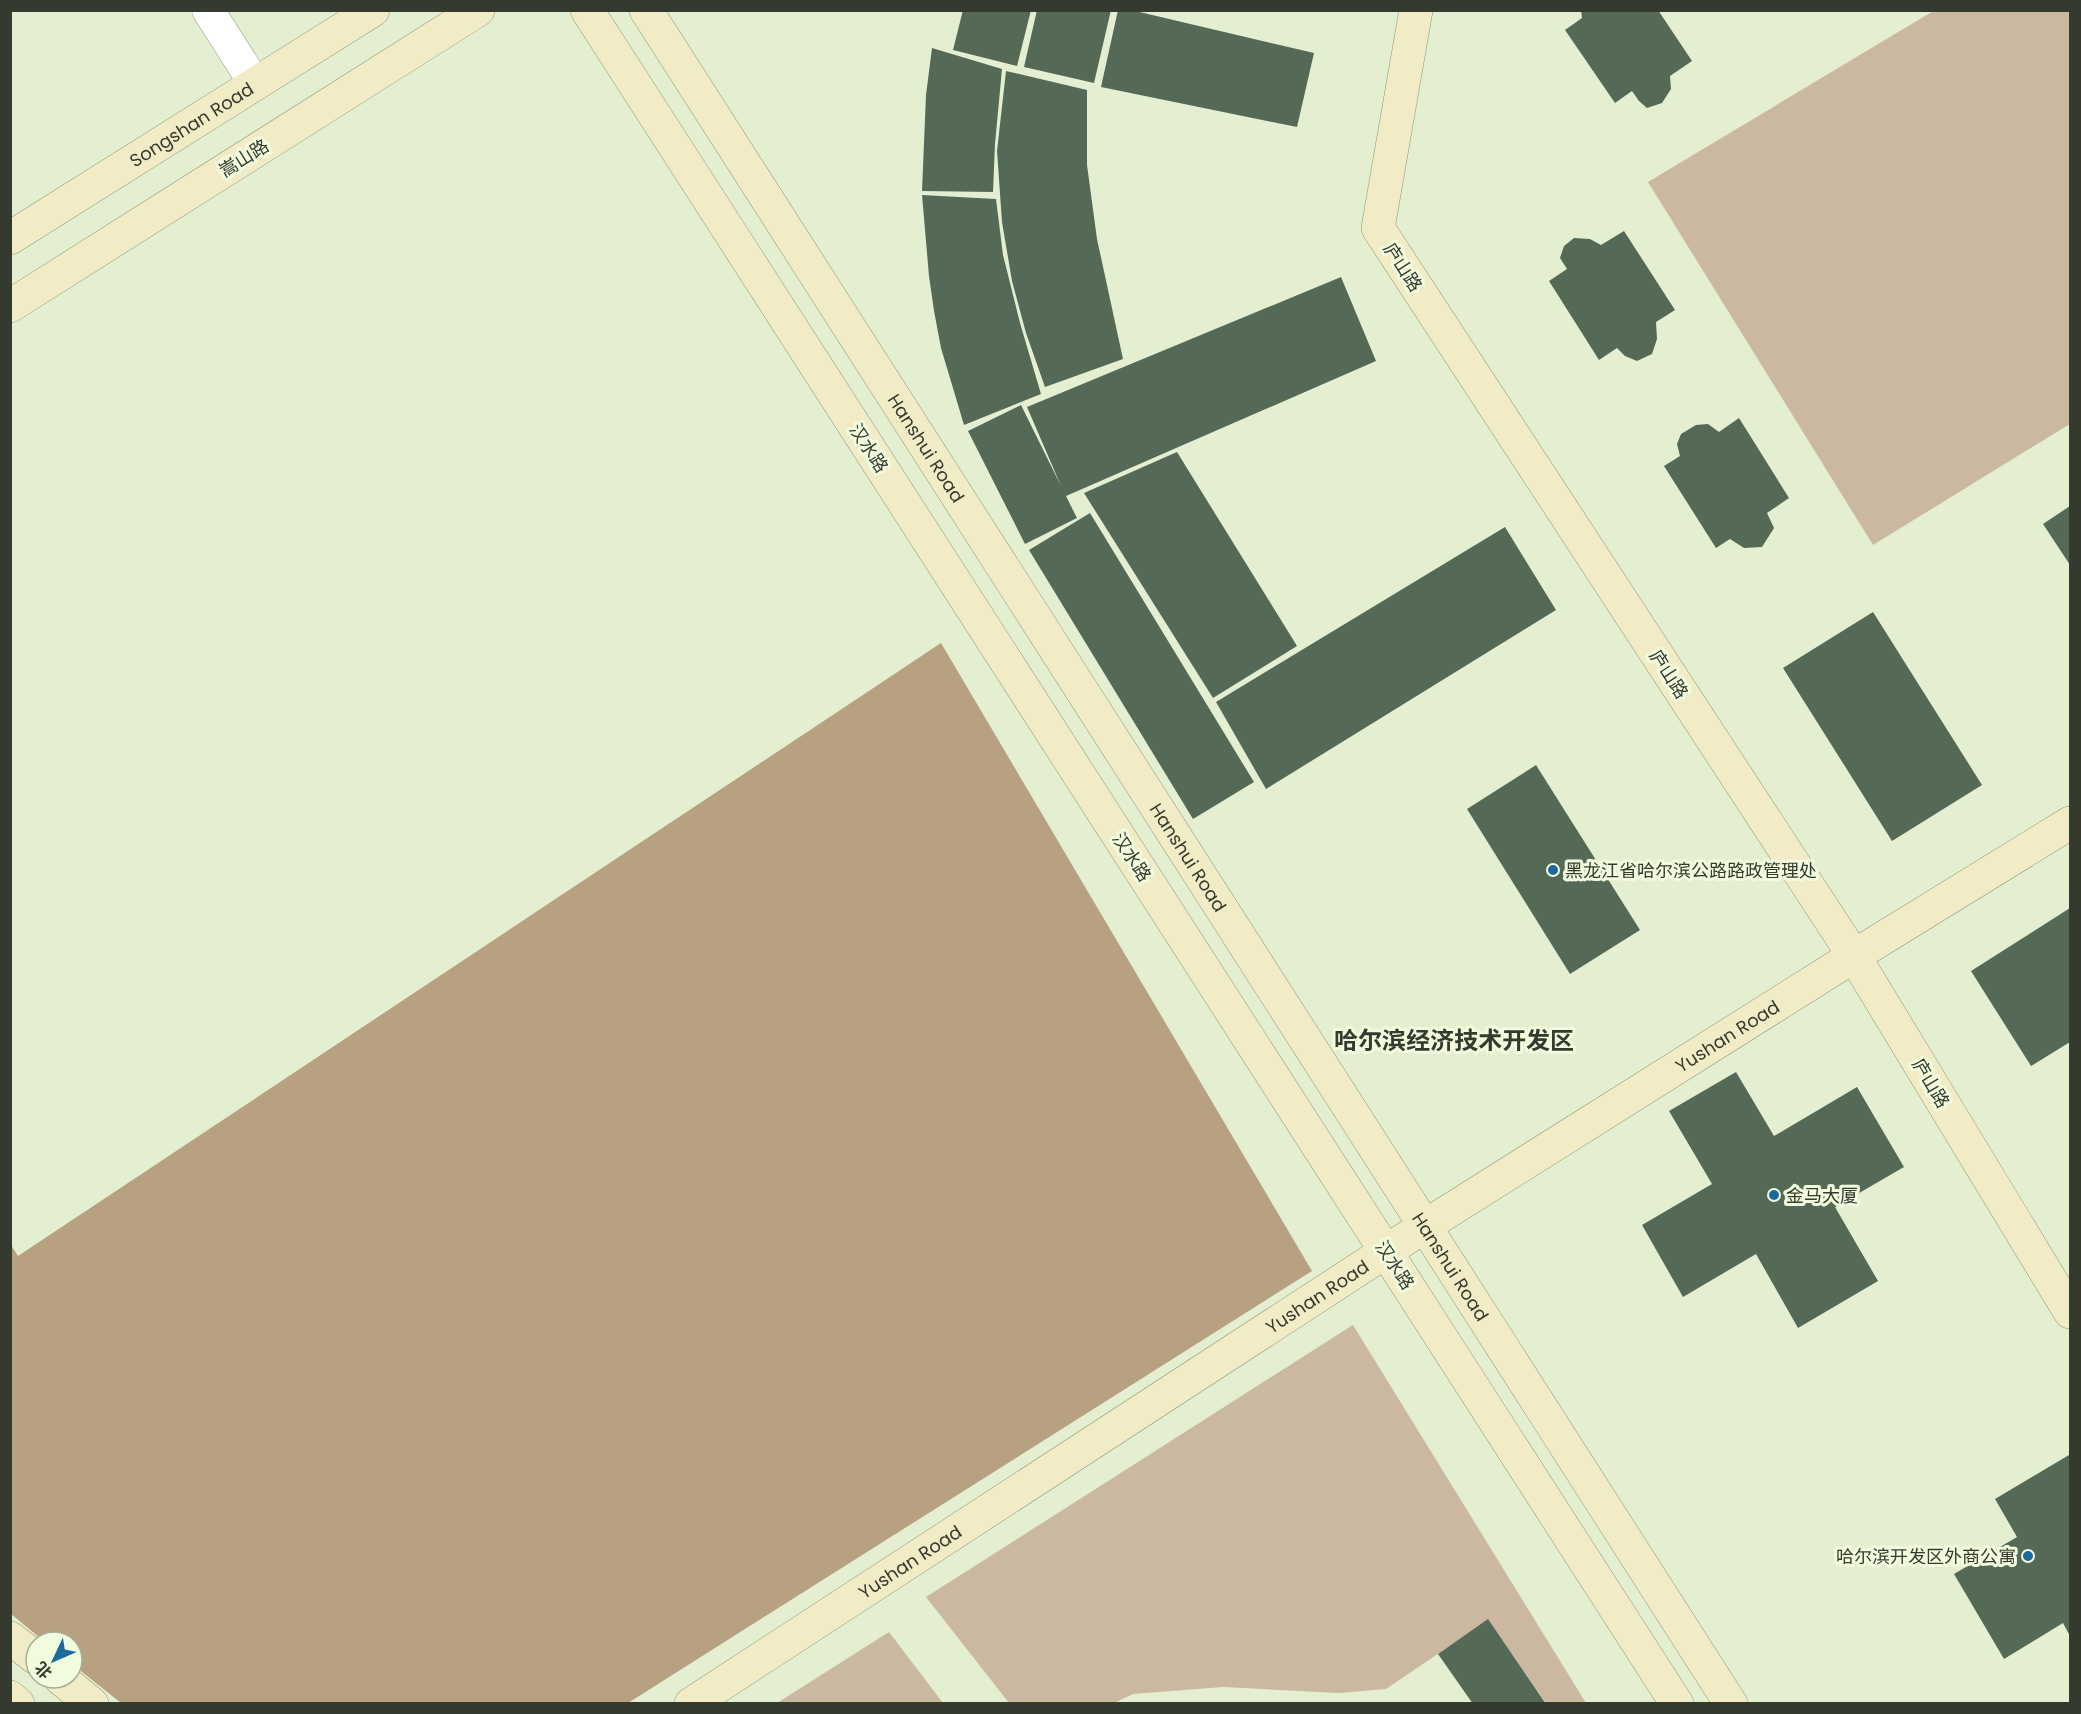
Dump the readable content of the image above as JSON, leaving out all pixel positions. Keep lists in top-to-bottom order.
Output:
{
  "streets": {
    "main road": [
      "Songshan Road",
      "嵩山路",
      "庐山路",
      "汉水路",
      "Hanshui Road",
      "Yushan Road"
    ]
  },
  "crossings": [
    ["庐山路", "Yushan Road"],
    ["汉水路", "Yushan Road"],
    ["Hanshui Road", "Yushan Road"]
  ],
  "districts": ["哈尔滨经济技术开发区"],
  "places": ["黑龙江省哈尔滨公路路政管理处", "金马大厦", "哈尔滨开发区外商公寓"],
  "north": "bottom left"
}
